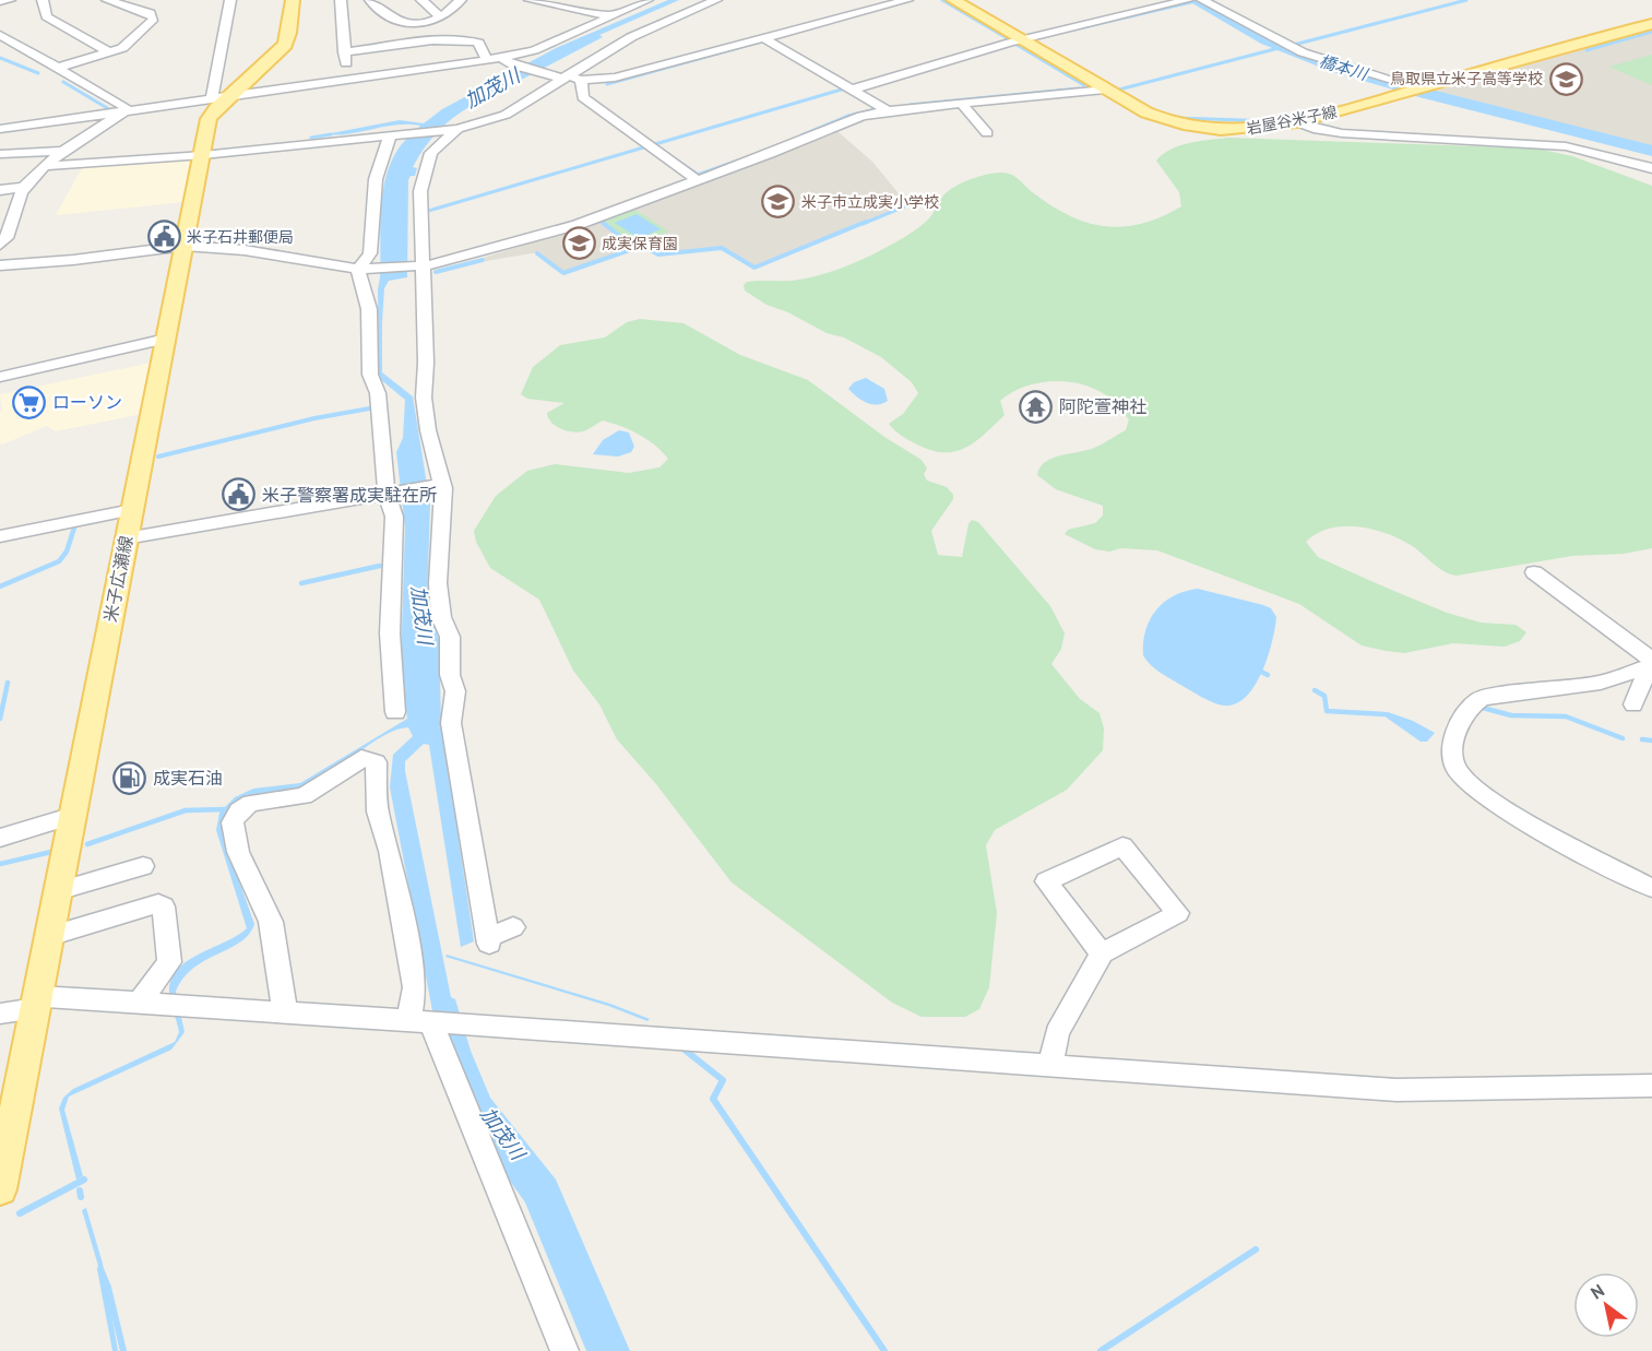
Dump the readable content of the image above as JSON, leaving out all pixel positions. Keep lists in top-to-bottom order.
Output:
{
  "streets": {
    "main road": ["岩屋谷米子線", "米子広瀬線"]
  },
  "water": ["橋本川", "加茂川"],
  "places": {
    "school or university": ["鳥取県立米子高等学校", "米子市立成実小学校", "成実保育園"],
    "public building": ["米子石井郵便局", "米子警察署成実駐在所"],
    "supermarket": ["ローソン"],
    "temple": ["阿陀萱神社"],
    "fuel station": ["成実石油"]
  },
  "north": "top left"
}
